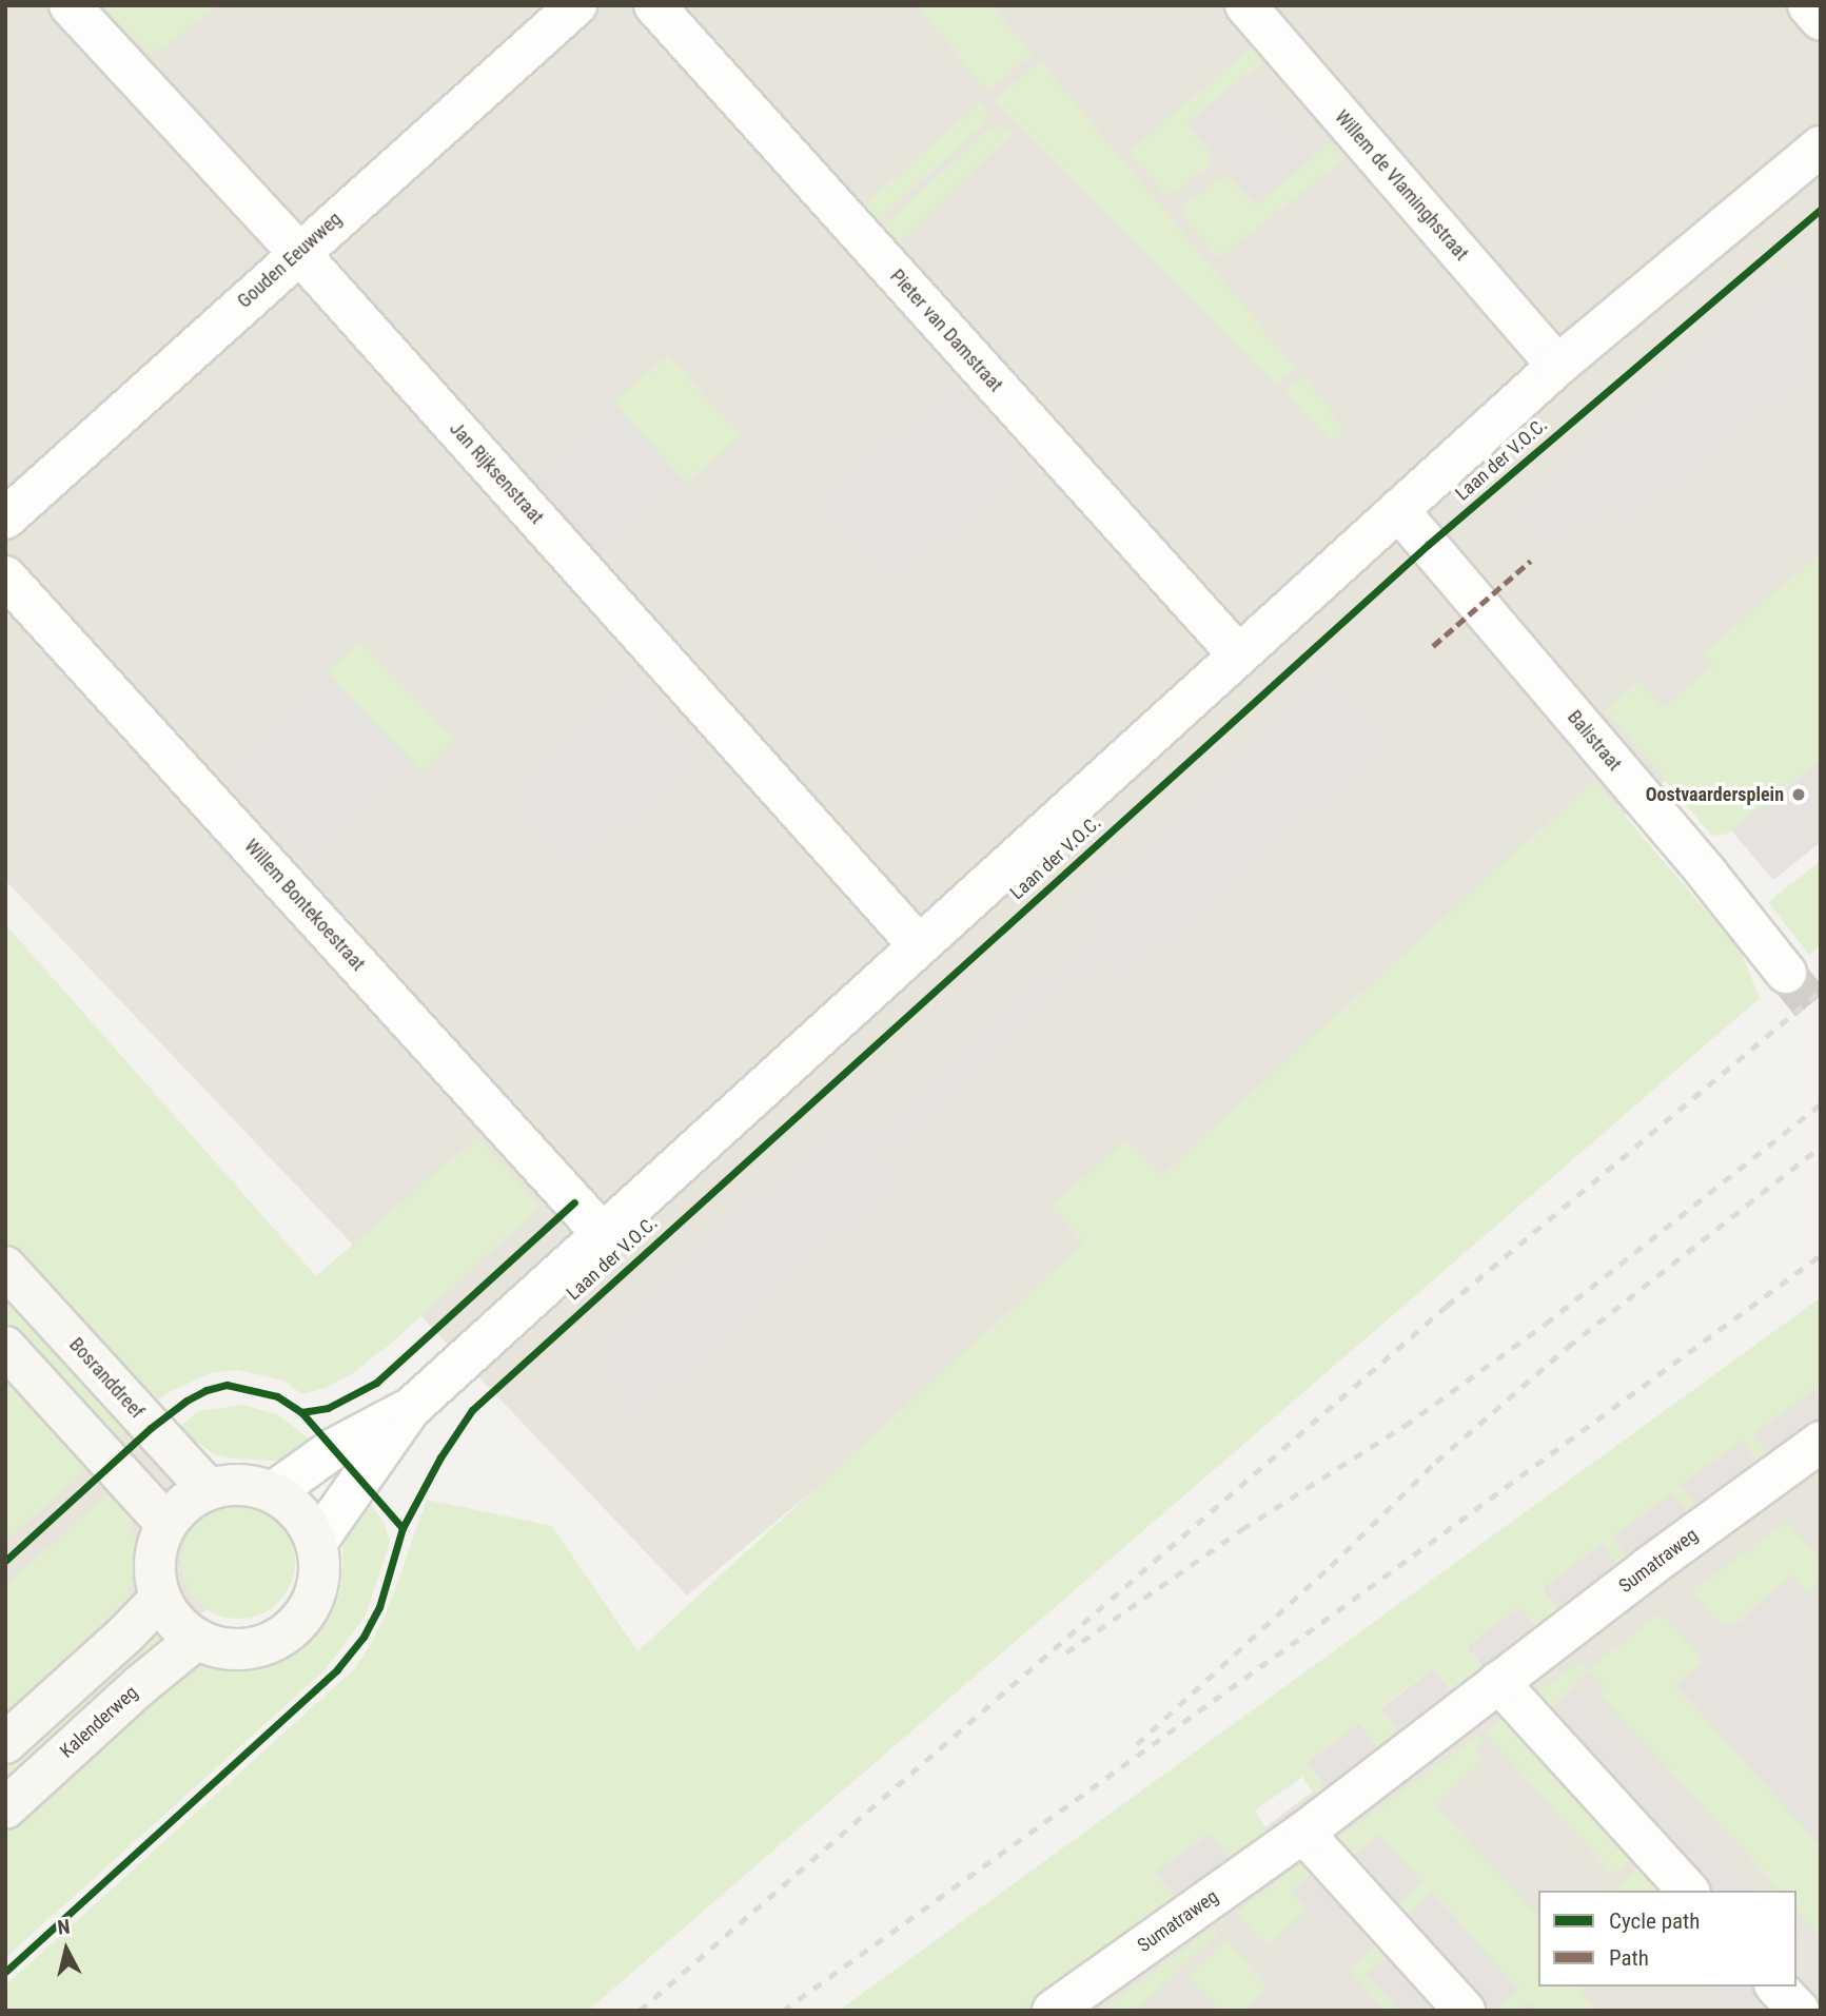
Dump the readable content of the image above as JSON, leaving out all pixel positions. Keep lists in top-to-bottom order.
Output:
{
  "streets": {
    "main road": ["Bosranddreef", "Kalenderweg"],
    "street": [
      "Willem de Vlaminghstraat",
      "Gouden Eeuwweg",
      "Pieter van Damstraat",
      "Laan der V.O.C.",
      "Jan Rijksenstraat",
      "Balistraat",
      "Willem Bontekoestraat",
      "Sumatraweg"
    ]
  },
  "crossings": [
    ["Willem de Vlaminghstraat", "Laan der V.O.C."],
    ["Gouden Eeuwweg", "Jan Rijksenstraat"],
    ["Pieter van Damstraat", "Laan der V.O.C."],
    ["Laan der V.O.C.", "Jan Rijksenstraat"],
    ["Laan der V.O.C.", "Balistraat"],
    ["Laan der V.O.C.", "Willem Bontekoestraat"],
    ["Laan der V.O.C.", "Bosranddreef"],
    ["Laan der V.O.C.", "Kalenderweg"],
    ["Bosranddreef", "Kalenderweg"]
  ],
  "places": ["Oostvaardersplein"],
  "legend": ["Cycle path", "Path"],
  "north": "top"
}
